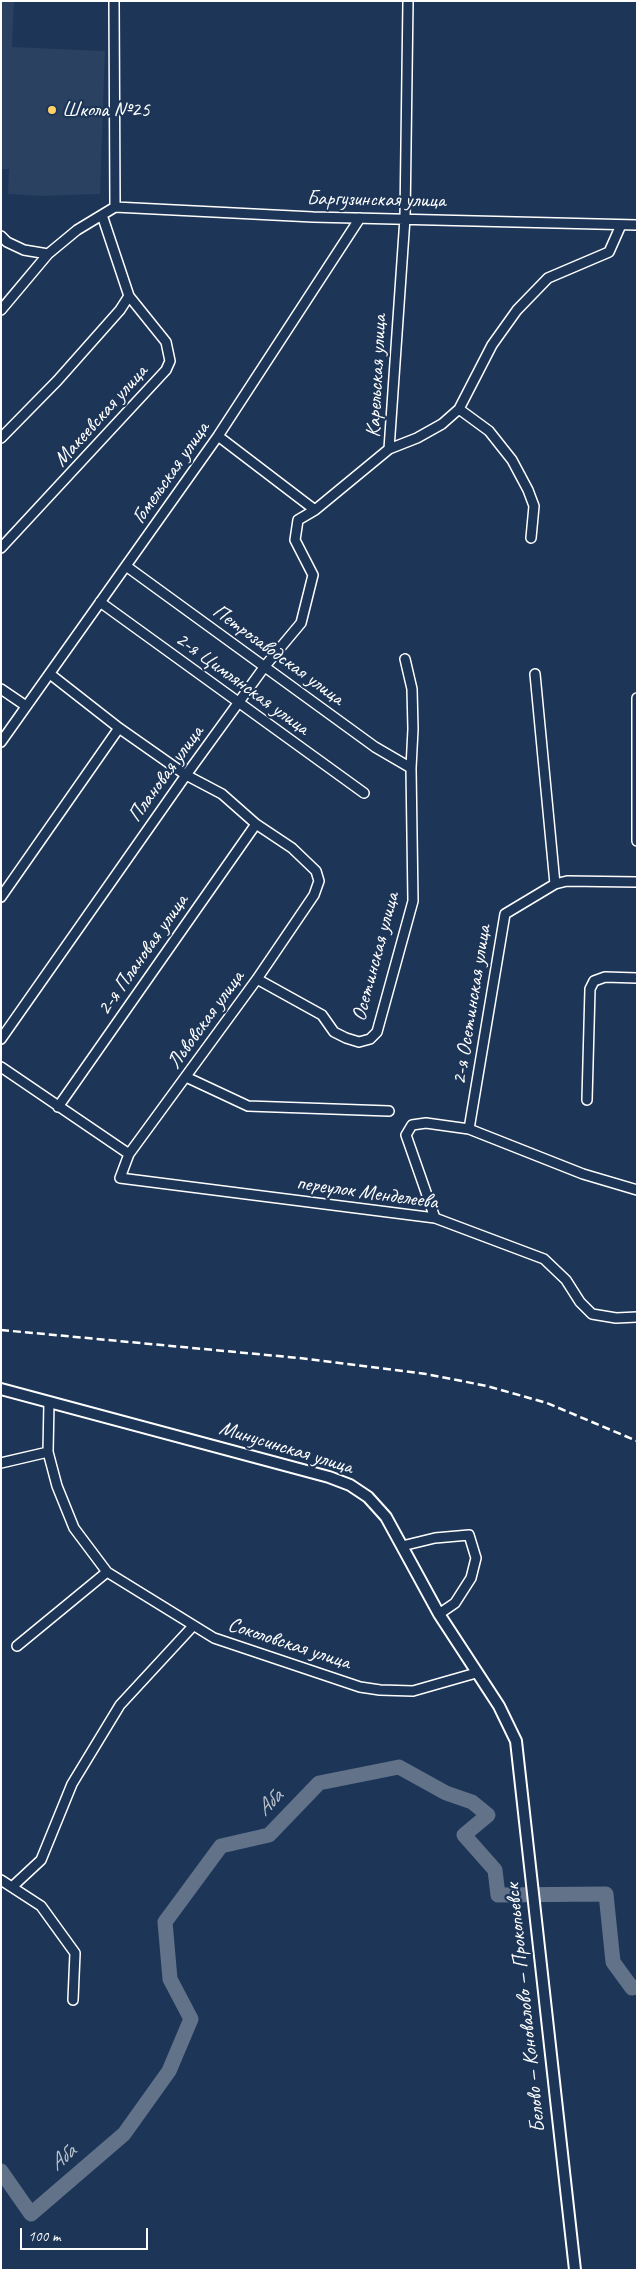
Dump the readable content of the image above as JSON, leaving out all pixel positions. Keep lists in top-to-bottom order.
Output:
{
  "streets": {
    "main road": ["Минусинская улица", "Белово — Коновалово — Прокопьевск"],
    "street": [
      "Баргузинская улица",
      "Карельская улица",
      "Макеевская улица",
      "Гомельская улица",
      "Петрозаводская улица",
      "2-я Цимлянская улица",
      "Плановая улица",
      "2-я Плановая улица",
      "Осетинская улица",
      "2-я Осетинская улица",
      "Львовская улица",
      "переулок Менделеева",
      "Соколовская улица"
    ]
  },
  "crossings": [
    ["Баргузинская улица", "Карельская улица"],
    ["Баргузинская улица", "Гомельская улица"],
    ["Гомельская улица", "Петрозаводская улица"],
    ["Гомельская улица", "2-я Цимлянская улица"],
    ["Петрозаводская улица", "Плановая улица"],
    ["Петрозаводская улица", "Осетинская улица"],
    ["2-я Цимлянская улица", "Плановая улица"],
    ["2-я Плановая улица", "Львовская улица"],
    ["Осетинская улица", "Львовская улица"],
    ["Львовская улица", "переулок Менделеева"],
    ["Минусинская улица", "Соколовская улица"],
    ["Минусинская улица", "Белово — Коновалово — Прокопьевск"]
  ],
  "water": ["Аба"],
  "places": ["Школа №25"],
  "scale_bar": "100 m"
}
